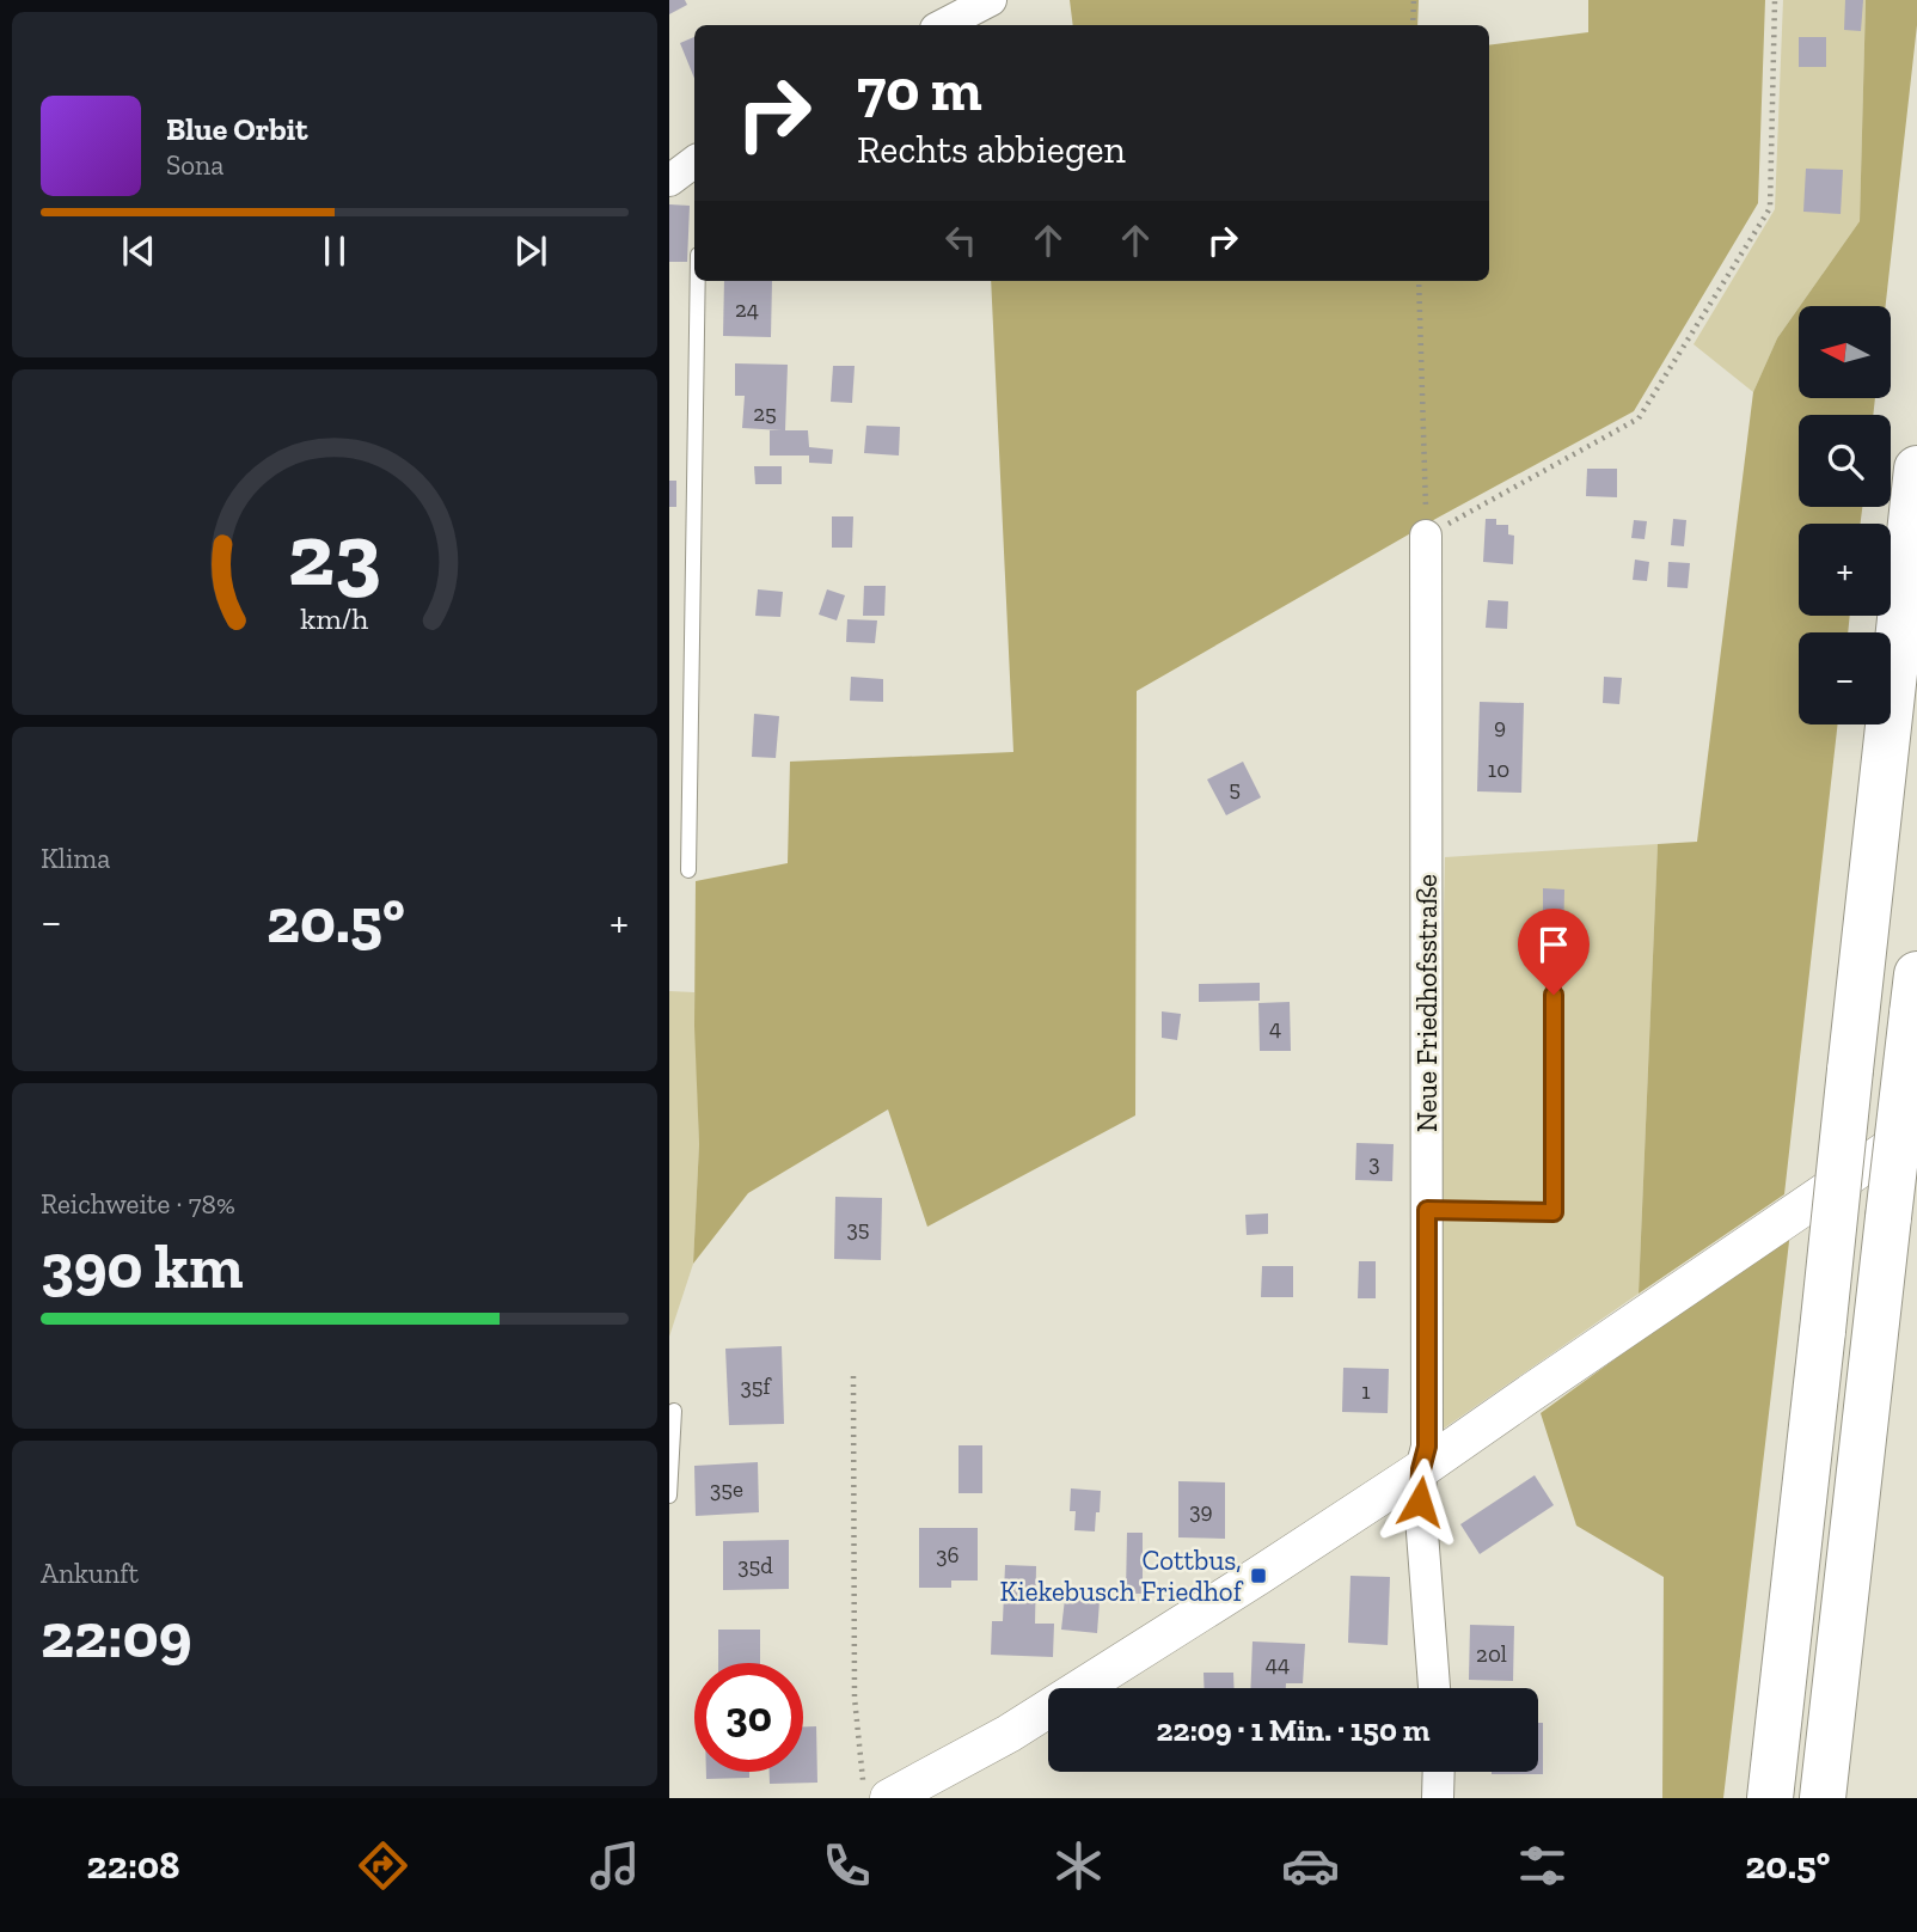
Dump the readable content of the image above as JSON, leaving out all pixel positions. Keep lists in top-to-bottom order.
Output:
{
  "streets": {
    "street": ["Neue Friedhofsstraße"]
  },
  "places": {
    "transit": ["Cottbus, Kiekebusch Friedhof"]
  },
  "house_numbers": [
    "24",
    "25",
    "9",
    "10",
    "5",
    "4",
    "3",
    "35",
    "35f",
    "1",
    "35e",
    "39",
    "36",
    "35d",
    "20l",
    "44"
  ],
  "north": "left",
  "page": {
    "turn": ["70 m", "Rechts abbiegen"],
    "song": ["Blue Orbit", "Sona"],
    "map_buttons": ["+", "−"],
    "tile": [
      "Klima",
      ["Reichweite · 78%", "390 km"],
      ["Ankunft", "22:09"]
    ],
    "heat": ["−", "20.5°", "+"],
    "limit": "30",
    "trip": "22:09 · 1 Min. · 150 m",
    "tabs": ["22:08", "20.5°"],
    "gauge": ["23", "km/h"]
  }
}
